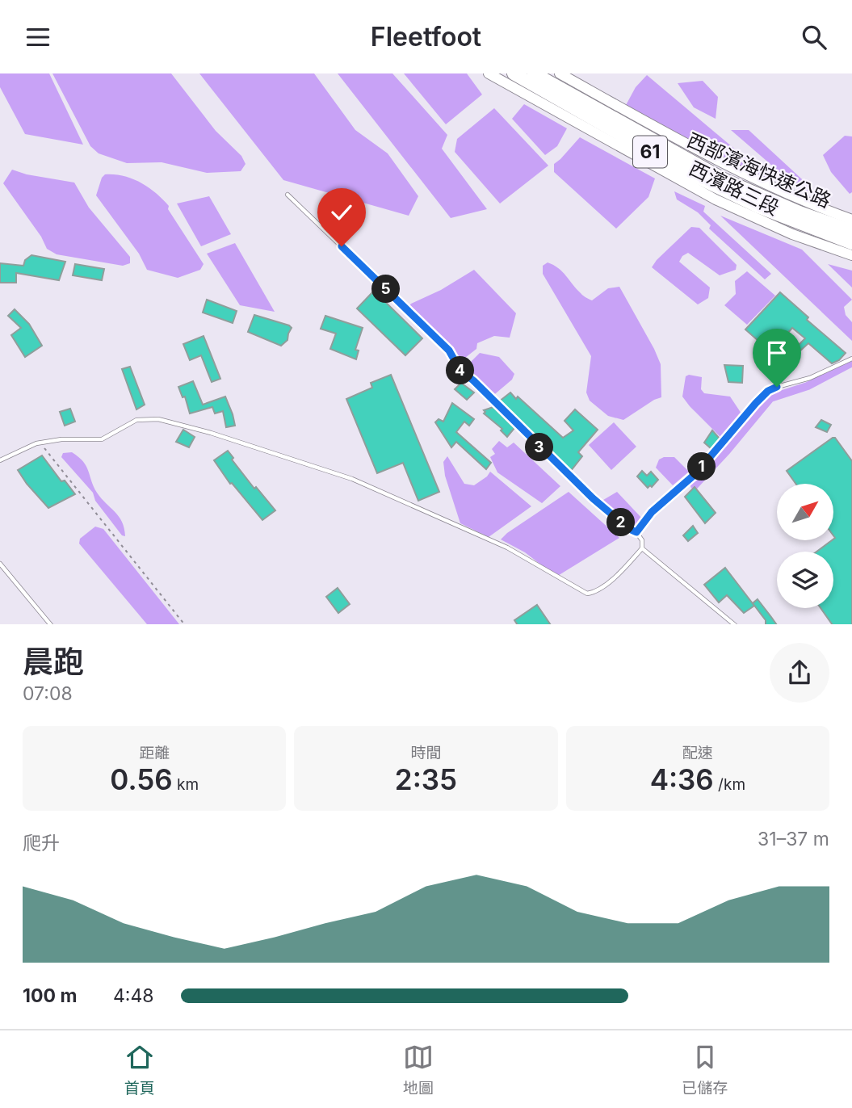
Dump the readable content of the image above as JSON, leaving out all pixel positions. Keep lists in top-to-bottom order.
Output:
{
  "streets": {
    "highway": ["61", "西部濱海快速公路"],
    "street": ["西濱路三段"]
  },
  "north": "top right",
  "page": {
    "header": "Fleetfoot",
    "pins": [
      "5",
      "4",
      "3",
      "1",
      "2"
    ],
    "heading": ["晨跑", "07:08"],
    "stats": [
      ["距離", "0.56 km"],
      ["時間", "2:35"],
      ["配速", "4:36 /km"]
    ],
    "chart": ["爬升", "31–37 m"],
    "list": [
      {
        "name": "100 m",
        "note": "4:48"
      }
    ],
    "tabs": ["首頁", "地圖", "已儲存"]
  }
}
